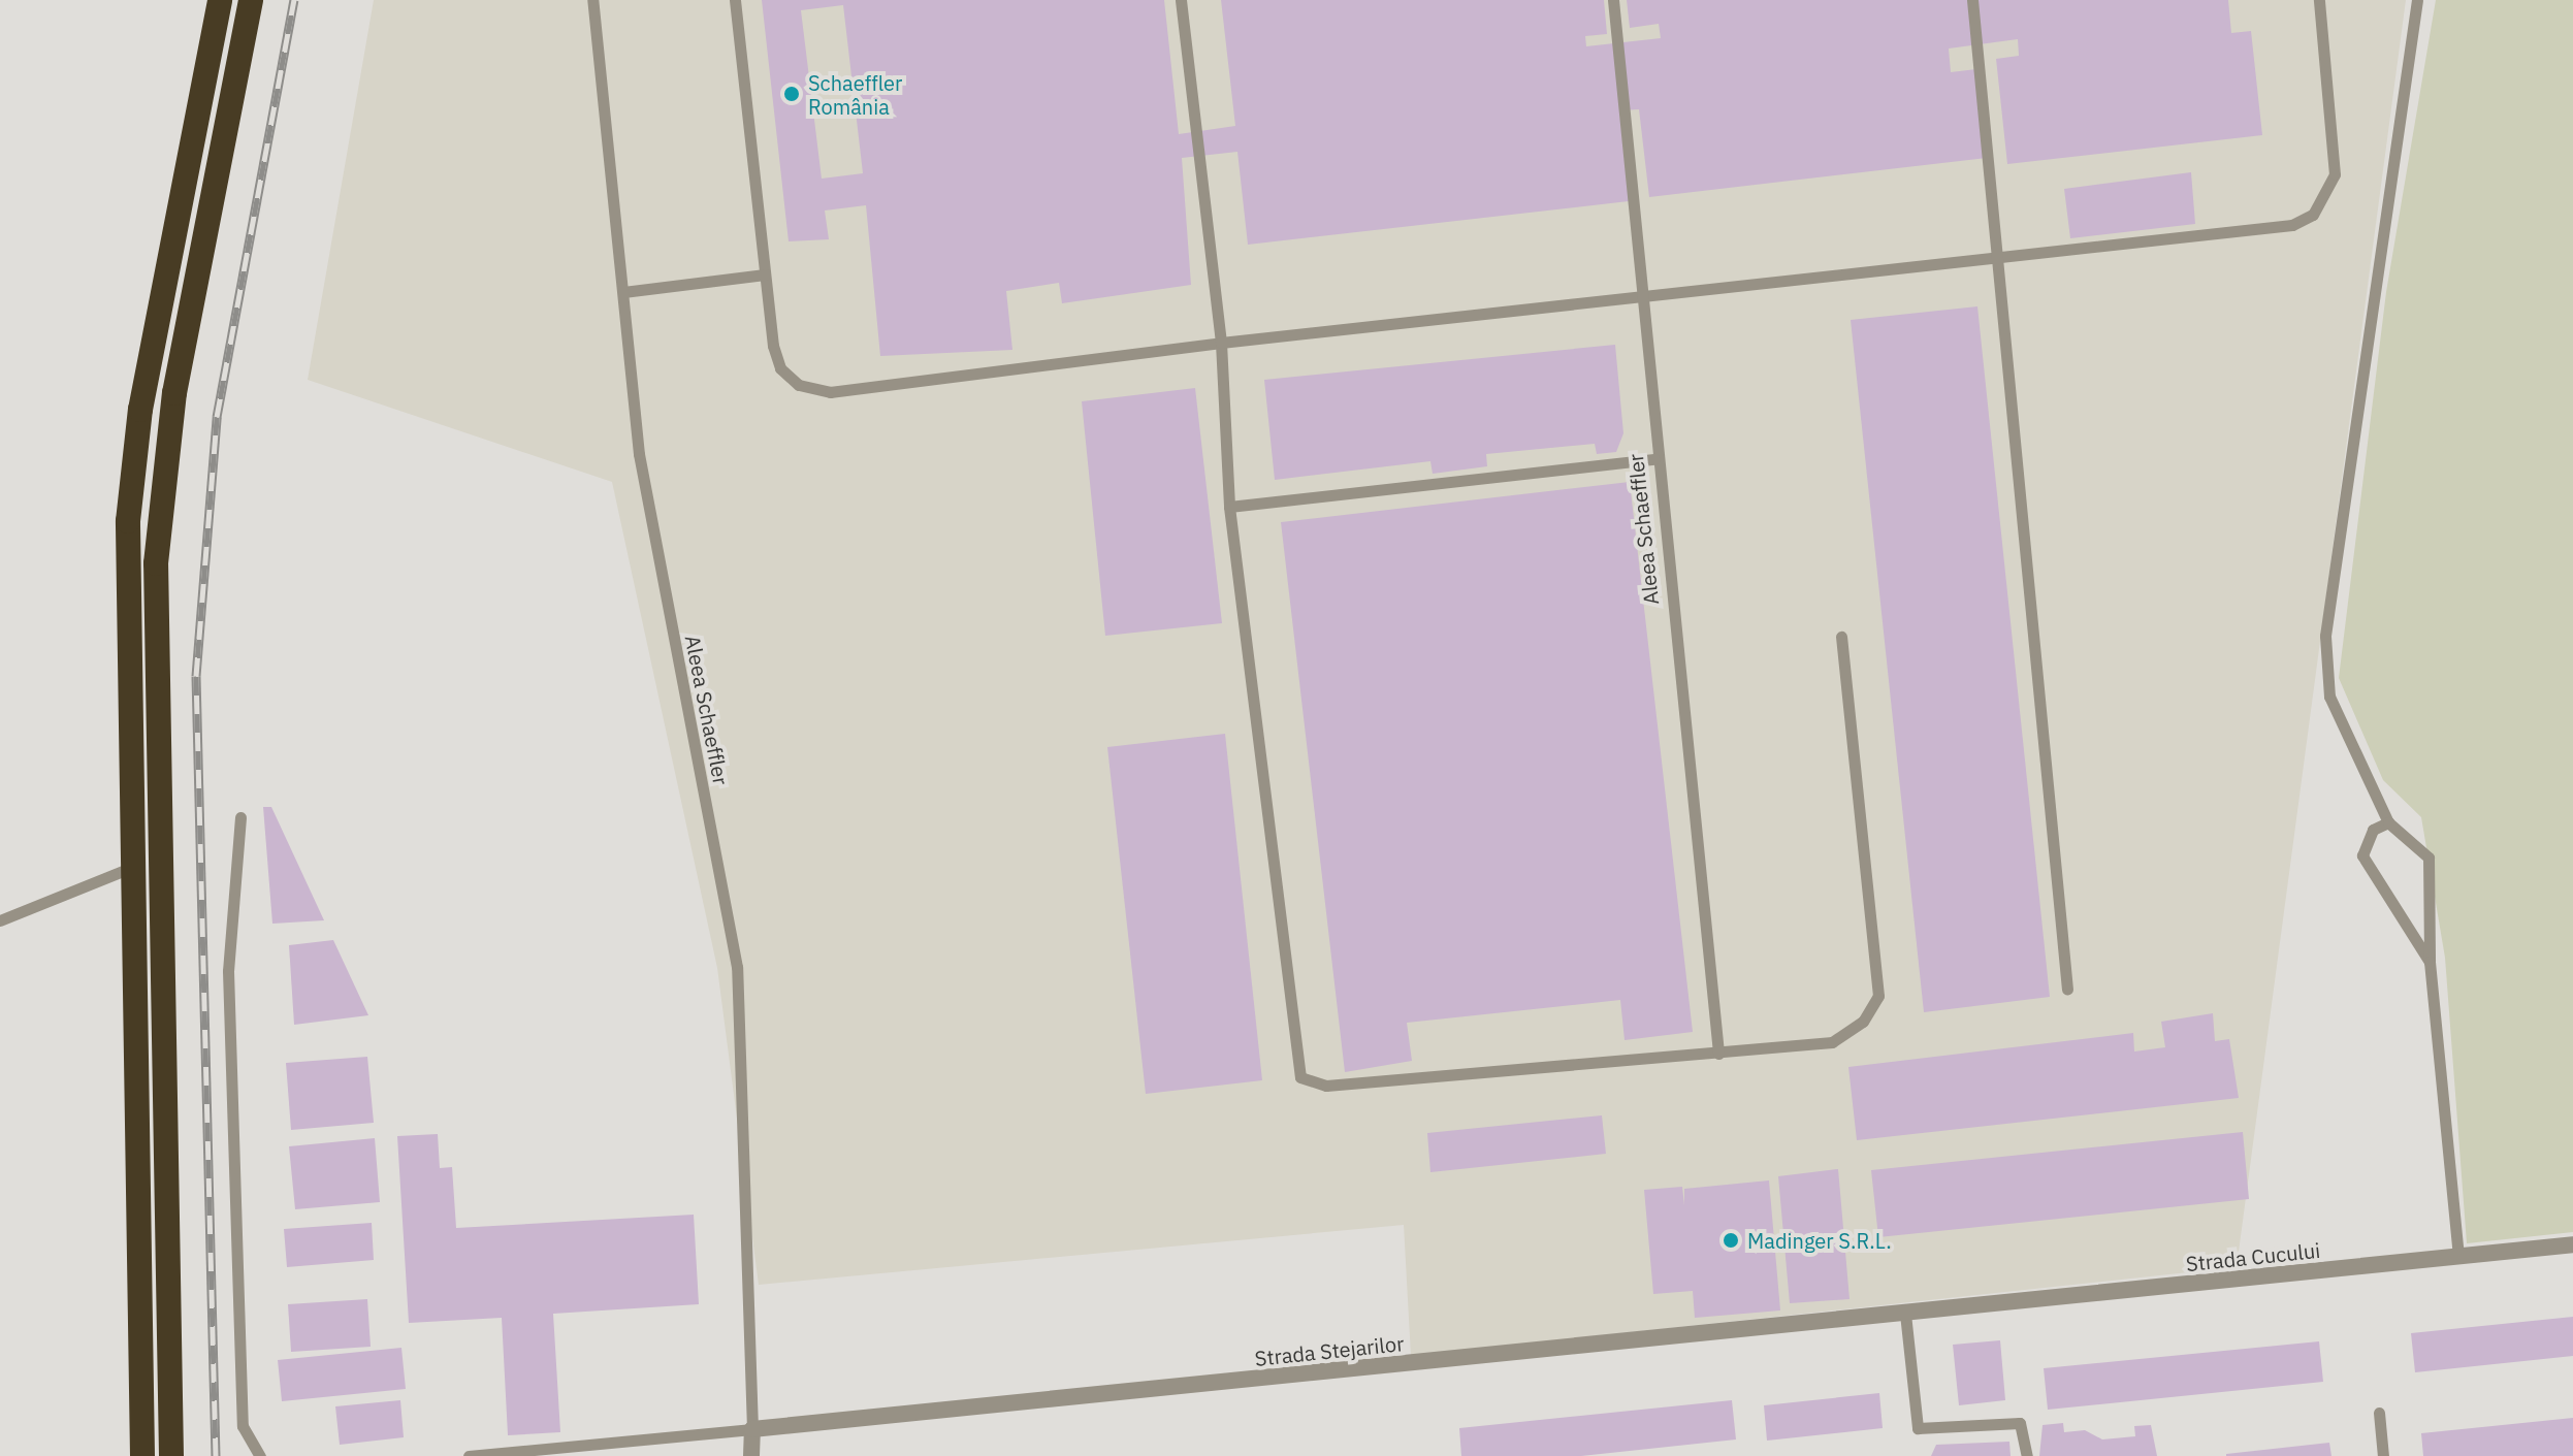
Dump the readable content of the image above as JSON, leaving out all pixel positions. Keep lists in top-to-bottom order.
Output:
{
  "streets": {
    "street": ["Strada Cucului", "Strada Stejarilor"],
    "lane": ["Aleea Schaeffler"]
  },
  "crossings": [
    ["Aleea Schaeffler", "Strada Stejarilor"],
    ["Strada Cucului", "Strada Stejarilor"]
  ],
  "places": ["Schaeffler România", "Madinger S.R.L."]
}
